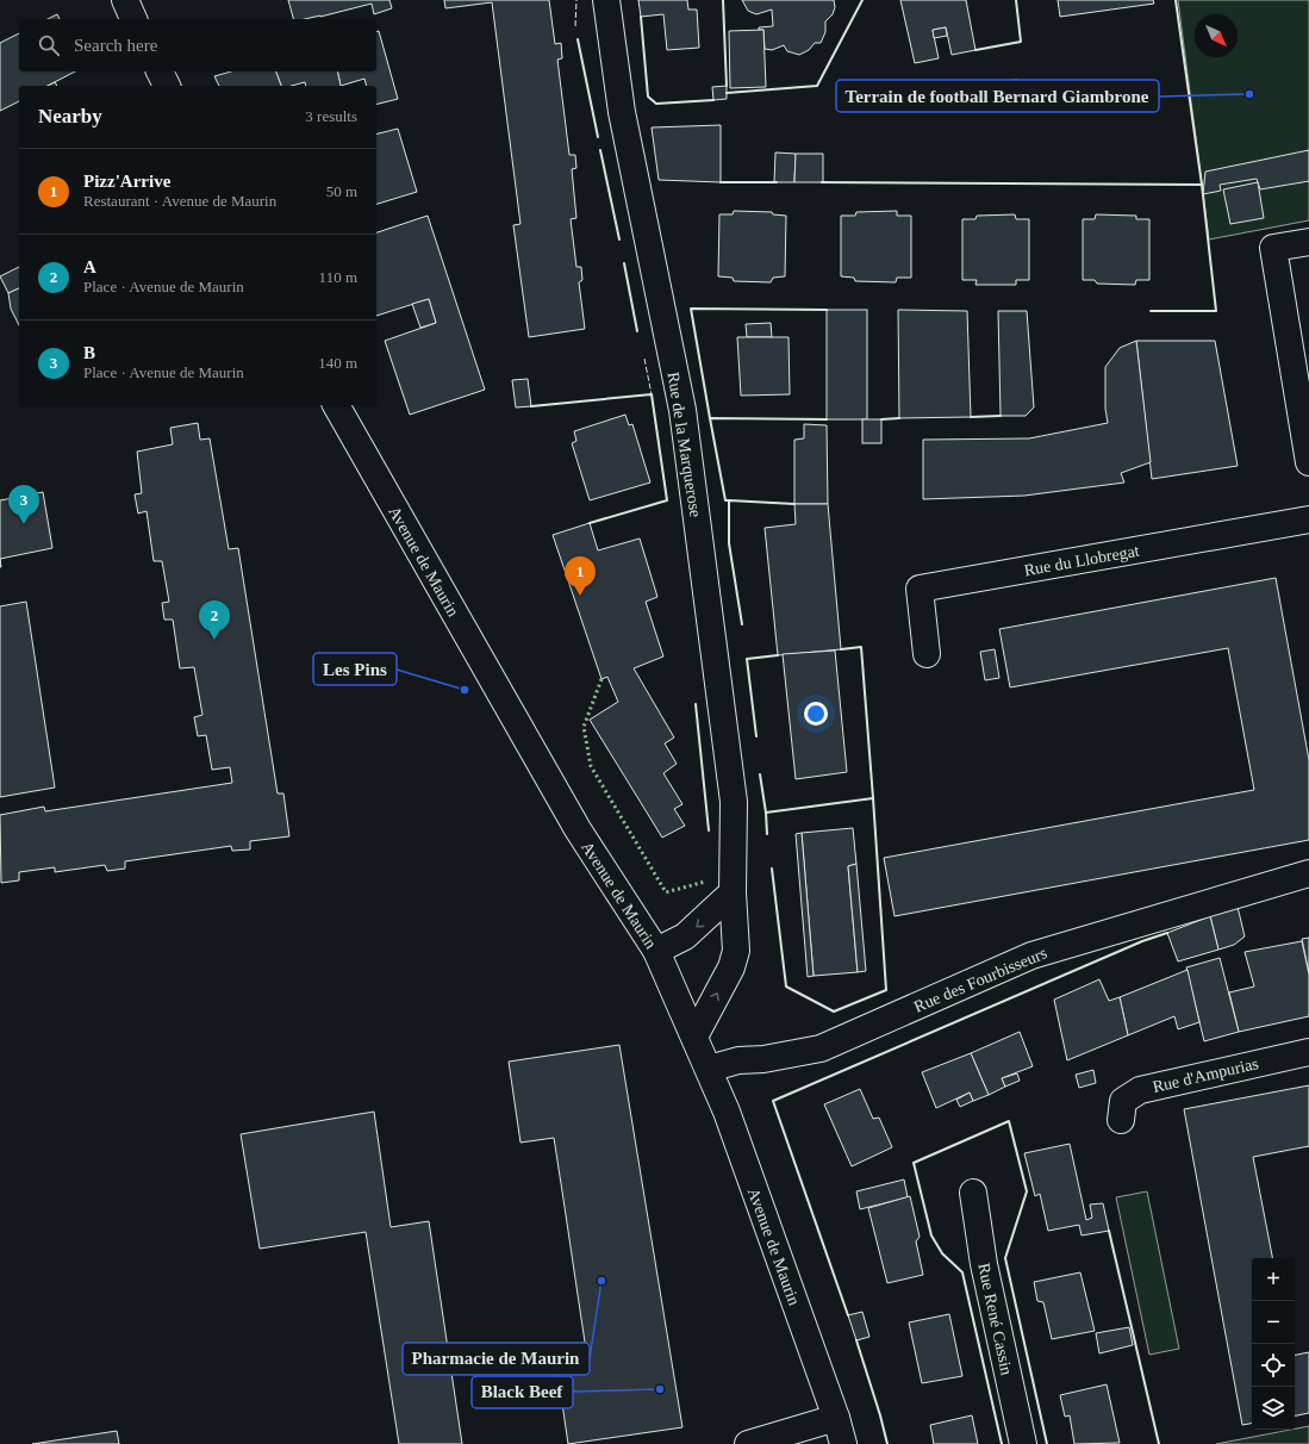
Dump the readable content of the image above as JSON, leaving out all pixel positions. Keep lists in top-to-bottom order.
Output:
{
  "streets": {
    "street": [
      "Rue de la Marquerose",
      "Rue du Llobregat",
      "Avenue de Maurin",
      "Rue des Fourbisseurs",
      "Rue d'Ampurias",
      "Rue René Cassin"
    ]
  },
  "crossings": [
    ["Rue de la Marquerose", "Avenue de Maurin"],
    ["Avenue de Maurin", "Rue des Fourbisseurs"]
  ],
  "places": [
    "Terrain de football Bernard Giambrone",
    "Les Pins",
    "Pharmacie de Maurin",
    "Black Beef"
  ],
  "north": "bottom right",
  "page": {
    "search": "Search here",
    "heading": ["Nearby", "3 results"],
    "list": [
      {
        "mark": "1",
        "name": "Pizz'Arrive",
        "note": "Restaurant · Avenue de Maurin",
        "value": "50 m"
      },
      {
        "mark": "2",
        "name": "A",
        "note": "Place · Avenue de Maurin",
        "value": "110 m"
      },
      {
        "mark": "3",
        "name": "B",
        "note": "Place · Avenue de Maurin",
        "value": "140 m"
      }
    ],
    "pins": ["3", "1", "2"],
    "map_buttons": ["+", "−"]
  }
}
